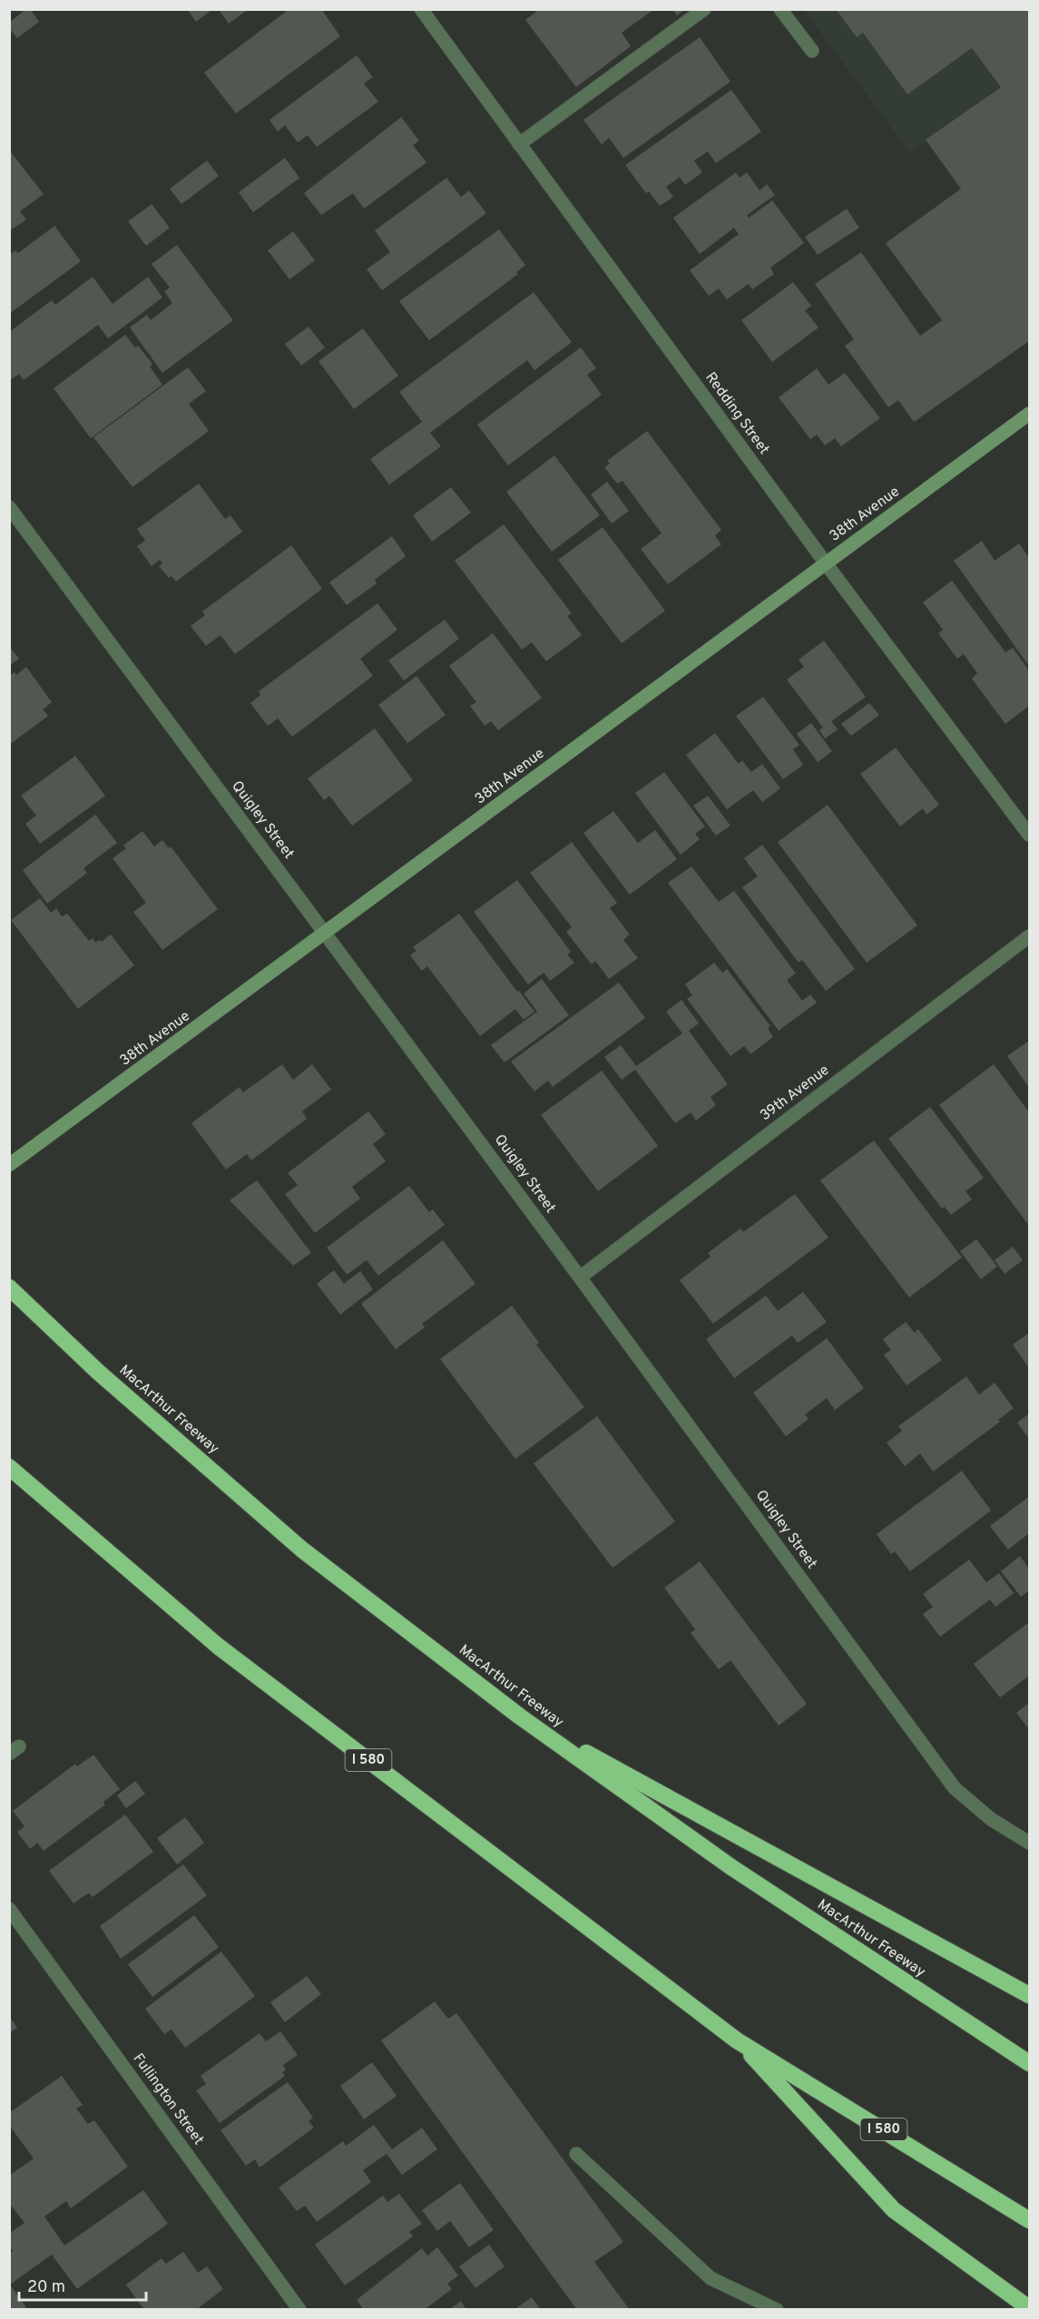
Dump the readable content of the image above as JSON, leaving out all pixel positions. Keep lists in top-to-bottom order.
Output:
{
  "streets": {
    "highway": ["MacArthur Freeway", "I 580"],
    "street": [
      "Redding Street",
      "38th Avenue",
      "Quigley Street",
      "39th Avenue",
      "Fullington Street"
    ]
  },
  "crossings": [
    ["Redding Street", "38th Avenue"],
    ["38th Avenue", "Quigley Street"],
    ["Quigley Street", "39th Avenue"]
  ],
  "scale_bar": "20 m"
}
